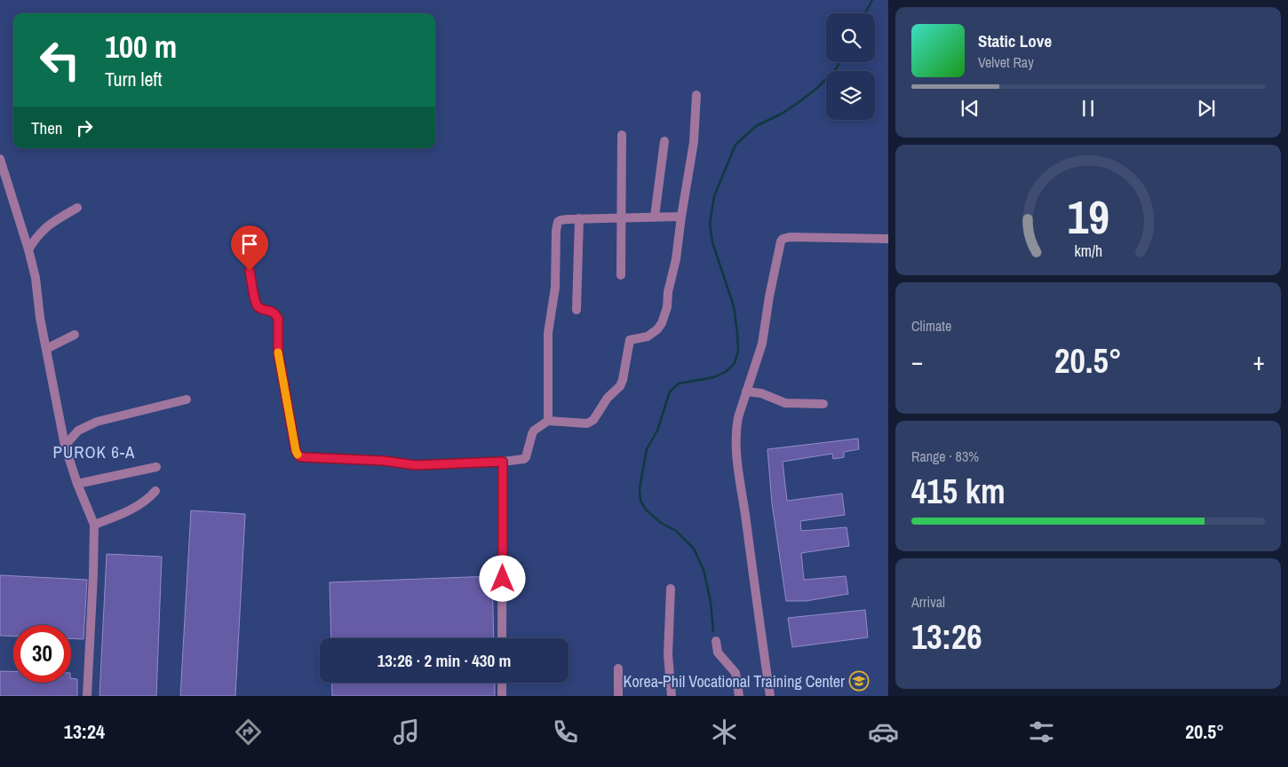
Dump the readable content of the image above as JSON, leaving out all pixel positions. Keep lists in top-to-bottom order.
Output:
{
  "districts": ["PUROK 6-A"],
  "places": {
    "school or university": ["Korea-Phil Vocational Training Center"]
  },
  "page": {
    "turn": ["100 m", "Turn left"],
    "song": ["Static Love", "Velvet Ray"],
    "then": "Then",
    "tile": [
      "Climate",
      ["Range · 83%", "415 km"],
      ["Arrival", "13:26"]
    ],
    "heat": ["−", "20.5°", "+"],
    "limit": "30",
    "trip": "13:26 · 2 min · 430 m",
    "tabs": ["13:24", "20.5°"],
    "gauge": ["19", "km/h"]
  }
}
